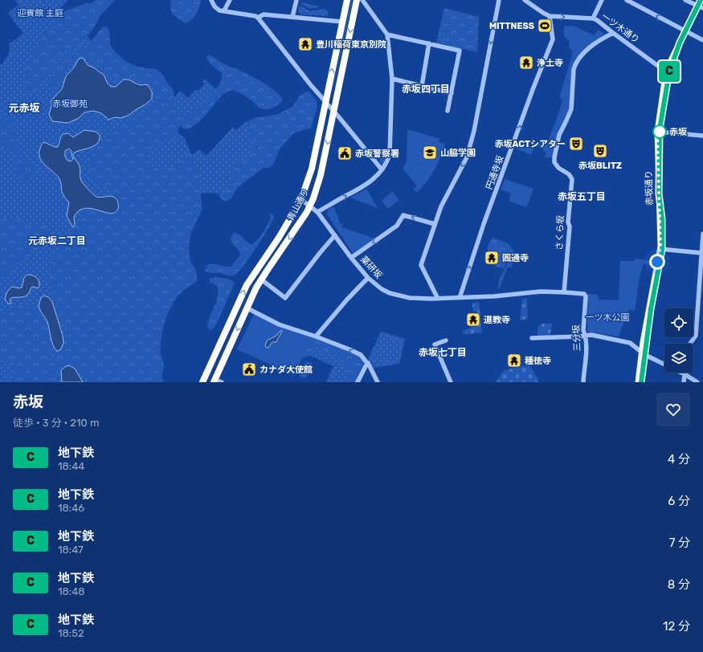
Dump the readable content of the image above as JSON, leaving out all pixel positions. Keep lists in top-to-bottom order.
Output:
{
  "streets": {
    "highway": ["青山通り"],
    "main road": ["赤坂通り"],
    "street": [
      "一ツ木通り",
      "円通寺坂",
      "さくら坂",
      "薬研坂",
      "三分坂"
    ]
  },
  "crossings": [
    ["一ツ木通り", "円通寺坂"],
    ["一ツ木通り", "赤坂通り"],
    ["一ツ木通り", "さくら坂"],
    ["円通寺坂", "薬研坂"],
    ["青山通り", "薬研坂"],
    ["さくら坂", "薬研坂"],
    ["薬研坂", "三分坂"]
  ],
  "one_way": ["円通寺坂"],
  "districts": [
    "赤坂四丁目",
    "元赤坂",
    "赤坂五丁目",
    "元赤坂二丁目",
    "赤坂七丁目"
  ],
  "parks": ["迎賓館 主庭", "赤坂御苑", "一ツ木公園"],
  "places": {
    "sports": ["MITTNESS"],
    "temple": [
      "豊川稲荷東京別院",
      "浄土寺",
      "圓通寺",
      "道教寺",
      "種徳寺"
    ],
    "other": ["赤坂"],
    "theatre": ["赤坂ACTシアター", "赤坂BLITZ"],
    "school or university": ["山脇学園"],
    "public building": ["赤坂警察署", "カナダ大使館"]
  },
  "lines": ["metro line C"],
  "page": {
    "on_map": "C",
    "heading": ["赤坂", "徒歩 · 3 分 · 210 m"],
    "list": [
      {
        "mark": "C",
        "name": "地下鉄",
        "note": "18:44",
        "value": "4 分"
      },
      {
        "mark": "C",
        "name": "地下鉄",
        "note": "18:46",
        "value": "6 分"
      },
      {
        "mark": "C",
        "name": "地下鉄",
        "note": "18:47",
        "value": "7 分"
      },
      {
        "mark": "C",
        "name": "地下鉄",
        "note": "18:48",
        "value": "8 分"
      },
      {
        "mark": "C",
        "name": "地下鉄",
        "note": "18:52",
        "value": "12 分"
      }
    ]
  }
}
